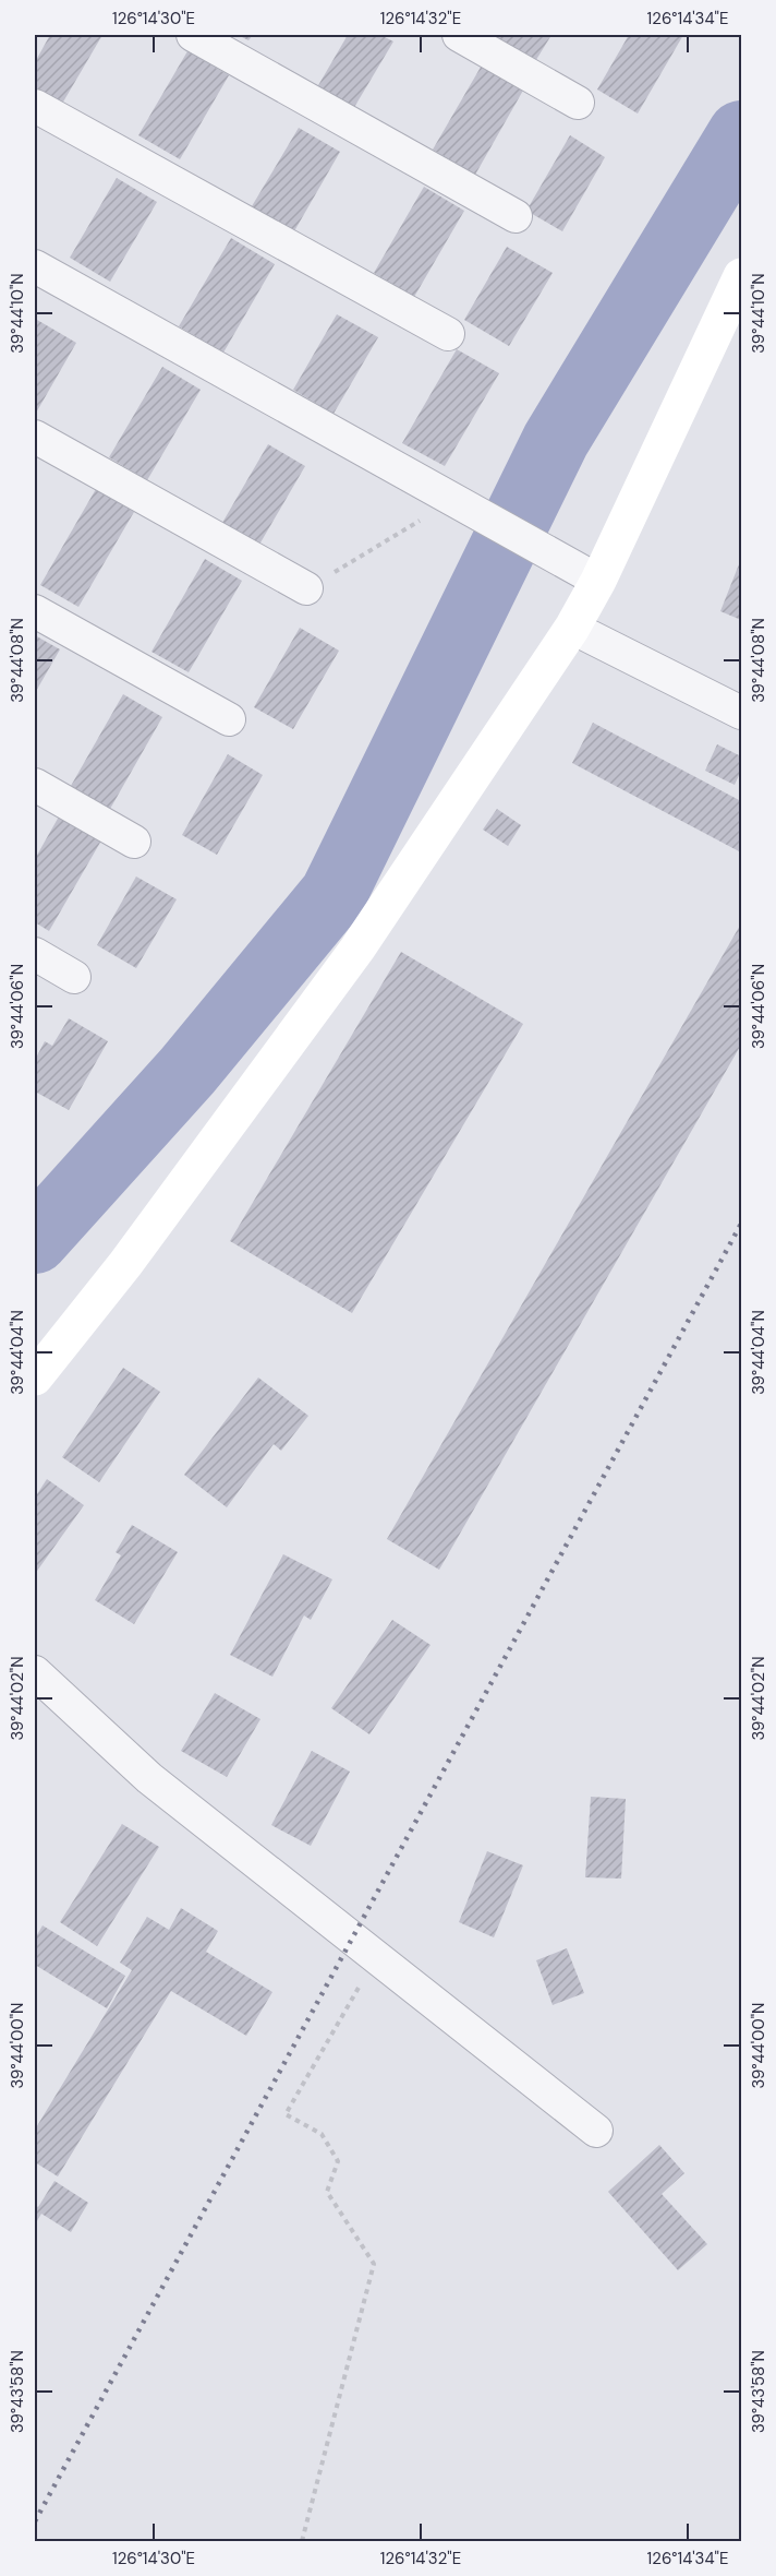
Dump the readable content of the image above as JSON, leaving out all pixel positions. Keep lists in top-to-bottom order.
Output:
{
  "coordinates": [
    "126°14'30\"E",
    "126°14'32\"E",
    "126°14'34\"E",
    "39°44'10\"N",
    "39°44'08\"N",
    "39°44'06\"N",
    "39°44'04\"N",
    "39°44'02\"N",
    "39°44'00\"N",
    "39°43'58\"N"
  ]
}
